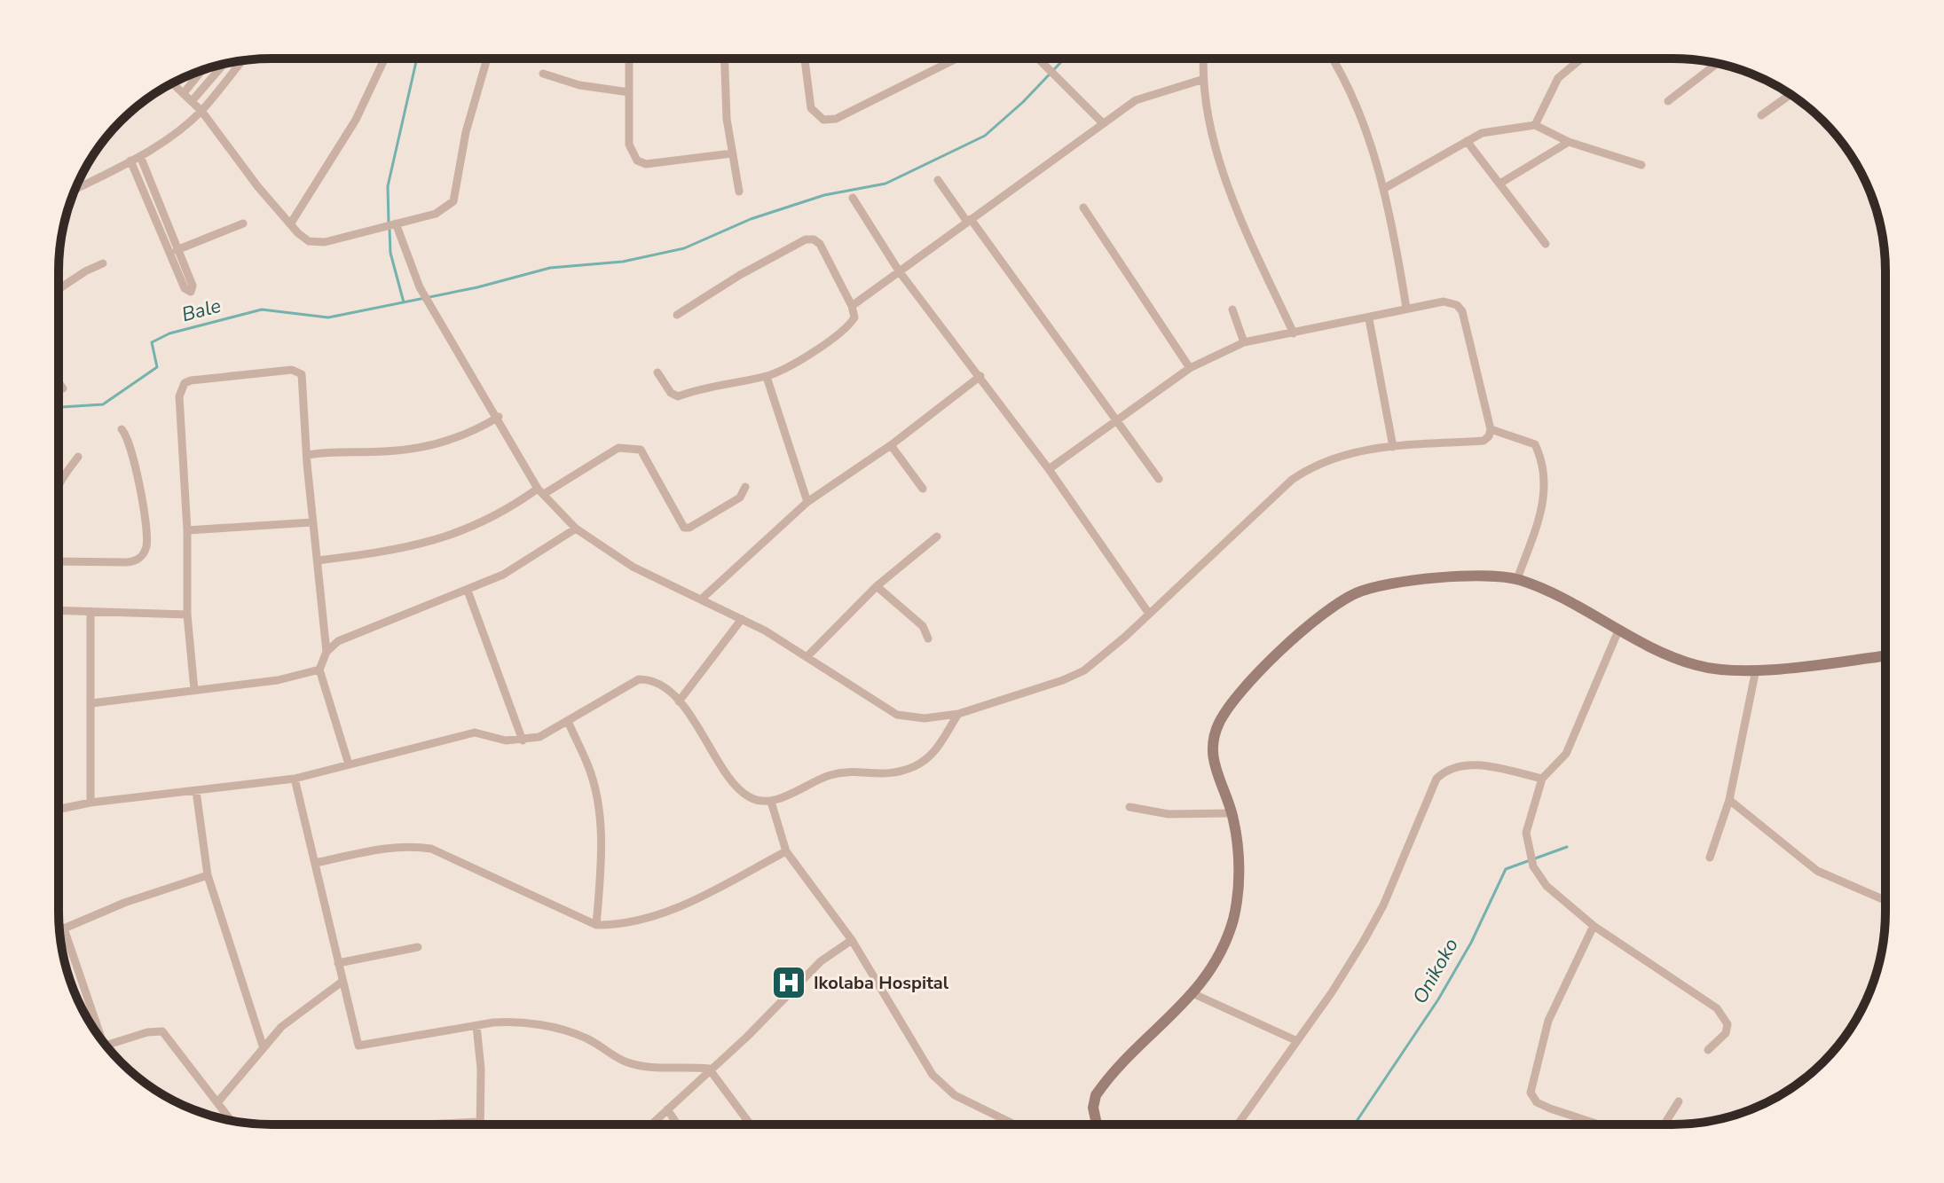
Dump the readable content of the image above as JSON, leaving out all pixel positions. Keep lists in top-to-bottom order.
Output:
{
  "water": ["Bale", "Onikoko"],
  "places": {
    "hospital": ["Ikolaba Hospital"]
  }
}
